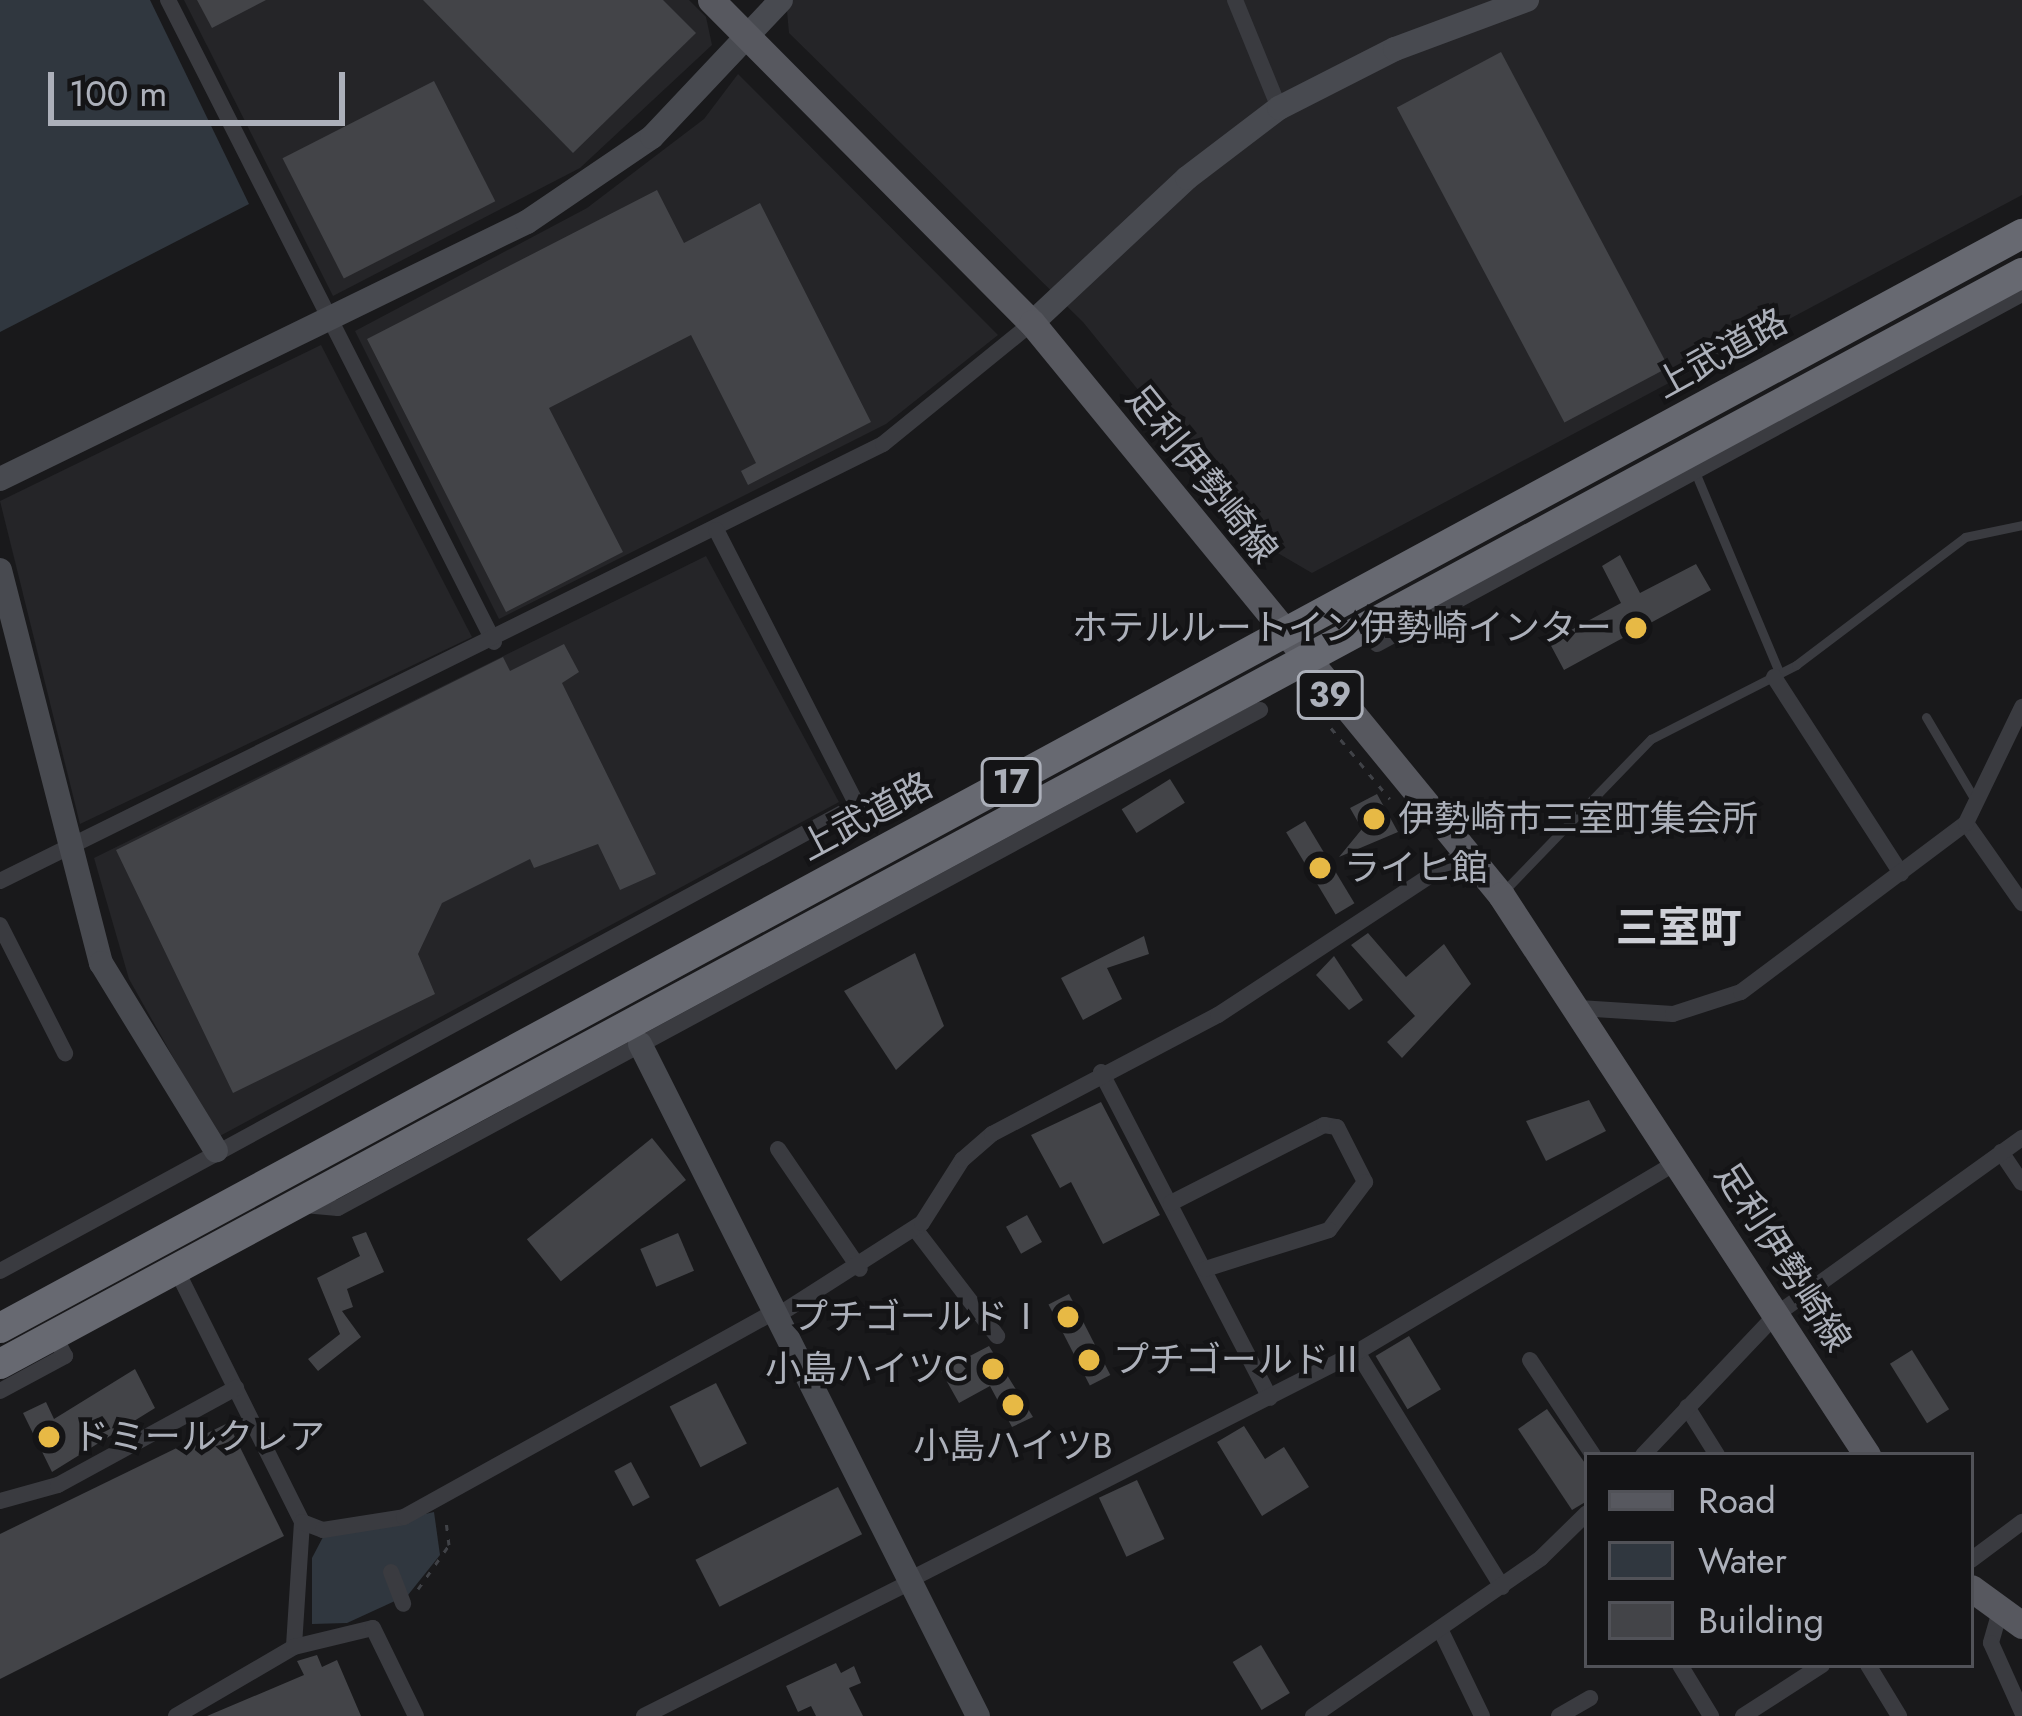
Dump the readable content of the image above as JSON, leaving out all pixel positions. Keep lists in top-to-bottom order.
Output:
{
  "streets": {
    "highway": ["上武道路", "17"],
    "main road": ["足利伊勢崎線", "39"]
  },
  "crossings": [
    ["上武道路", "足利伊勢崎線"]
  ],
  "districts": ["三室町"],
  "places": [
    "ホテルルートイン伊勢崎インター",
    "伊勢崎市三室町集会所",
    "ライヒ館",
    "プチゴールドⅠ",
    "プチゴールドⅡ",
    "小島ハイツC",
    "小島ハイツB",
    "ドミールクレア"
  ],
  "legend": ["Road", "Water", "Building"],
  "scale_bar": "100 m"
}
